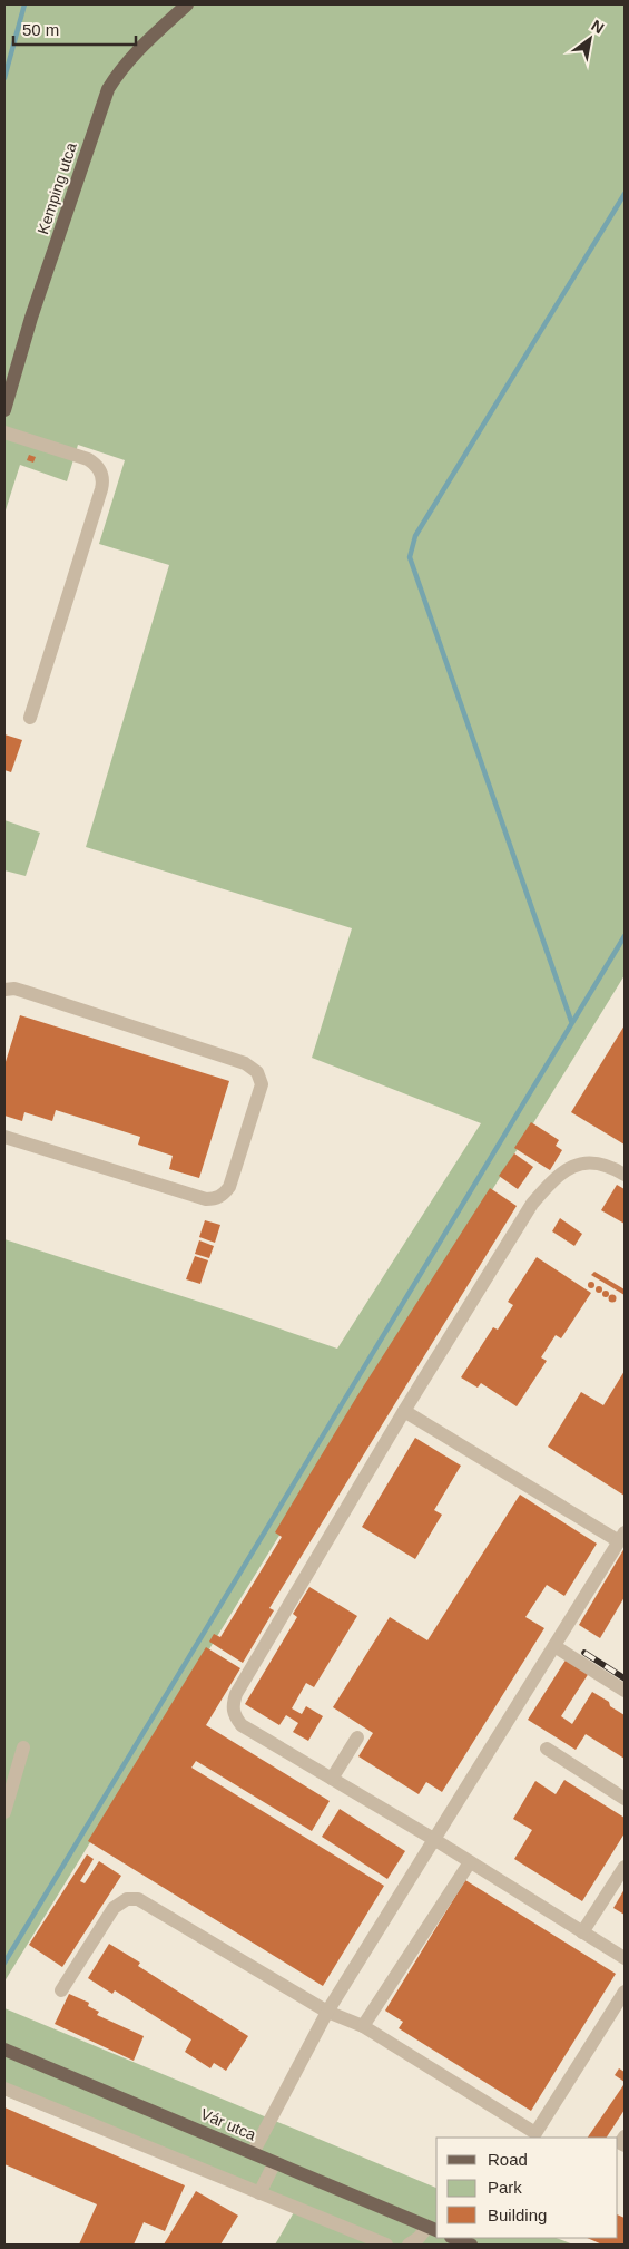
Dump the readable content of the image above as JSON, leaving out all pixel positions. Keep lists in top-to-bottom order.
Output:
{
  "streets": {
    "main road": ["Kemping utca", "Vár utca"]
  },
  "legend": ["Road", "Park", "Building"],
  "scale_bar": "50 m",
  "north": "top right"
}
